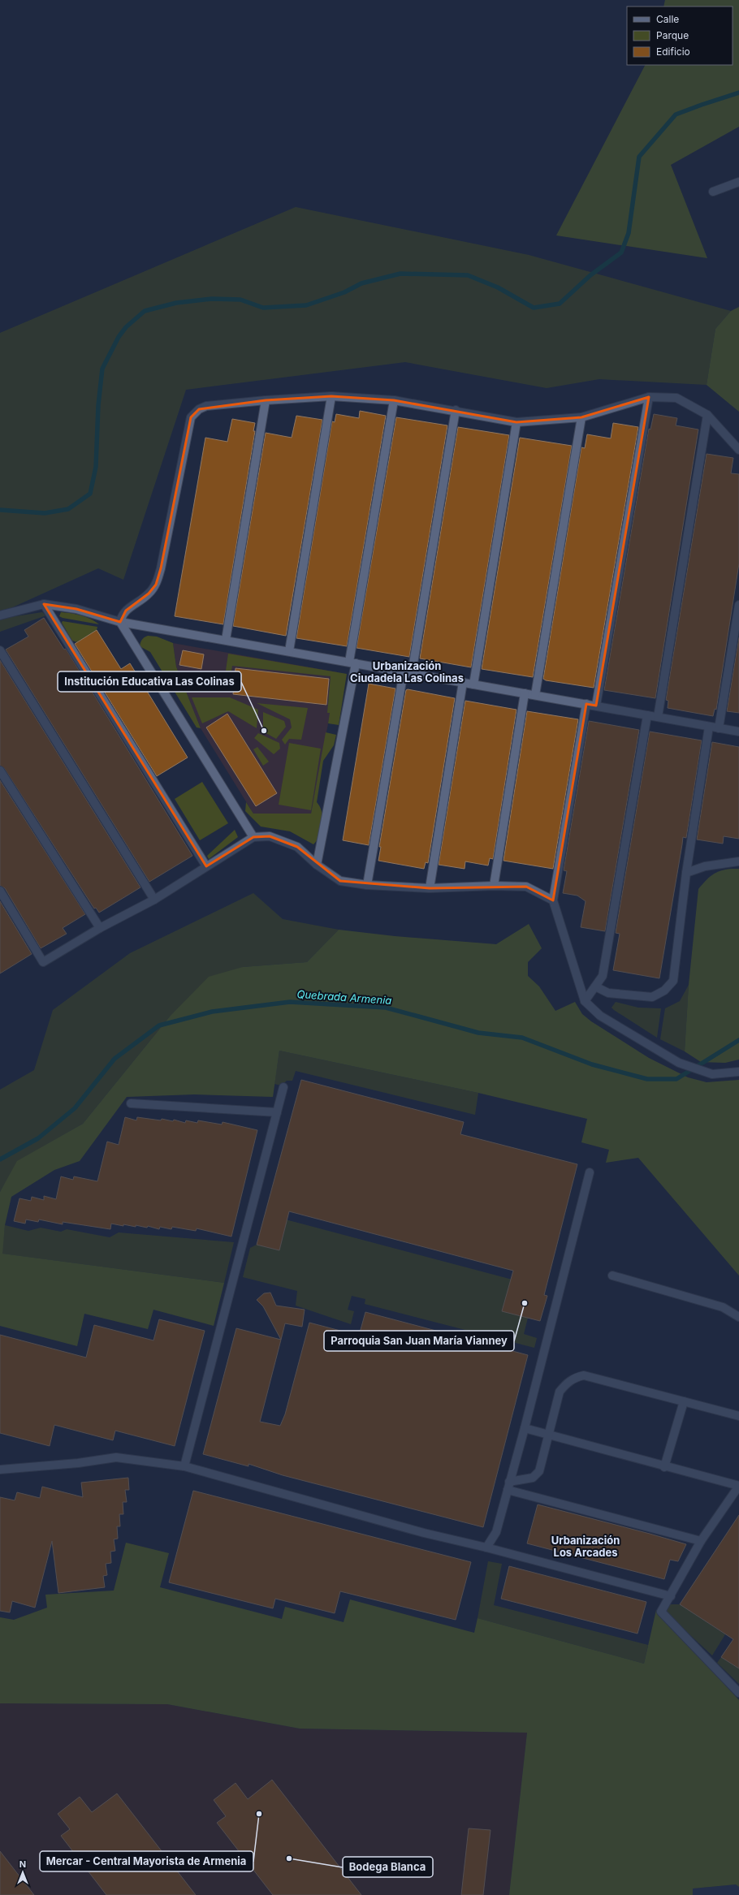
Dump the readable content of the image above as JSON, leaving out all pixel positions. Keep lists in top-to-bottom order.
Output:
{
  "districts": ["Urbanización Ciudadela Las Colinas", "Urbanización Los Arcades"],
  "water": ["Quebrada Armenia"],
  "places": [
    "Institución Educativa Las Colinas",
    "Parroquia San Juan María Vianney",
    "Mercar - Central Mayorista de Armenia",
    "Bodega Blanca"
  ],
  "legend": ["Calle", "Parque", "Edificio"],
  "north": "top"
}
